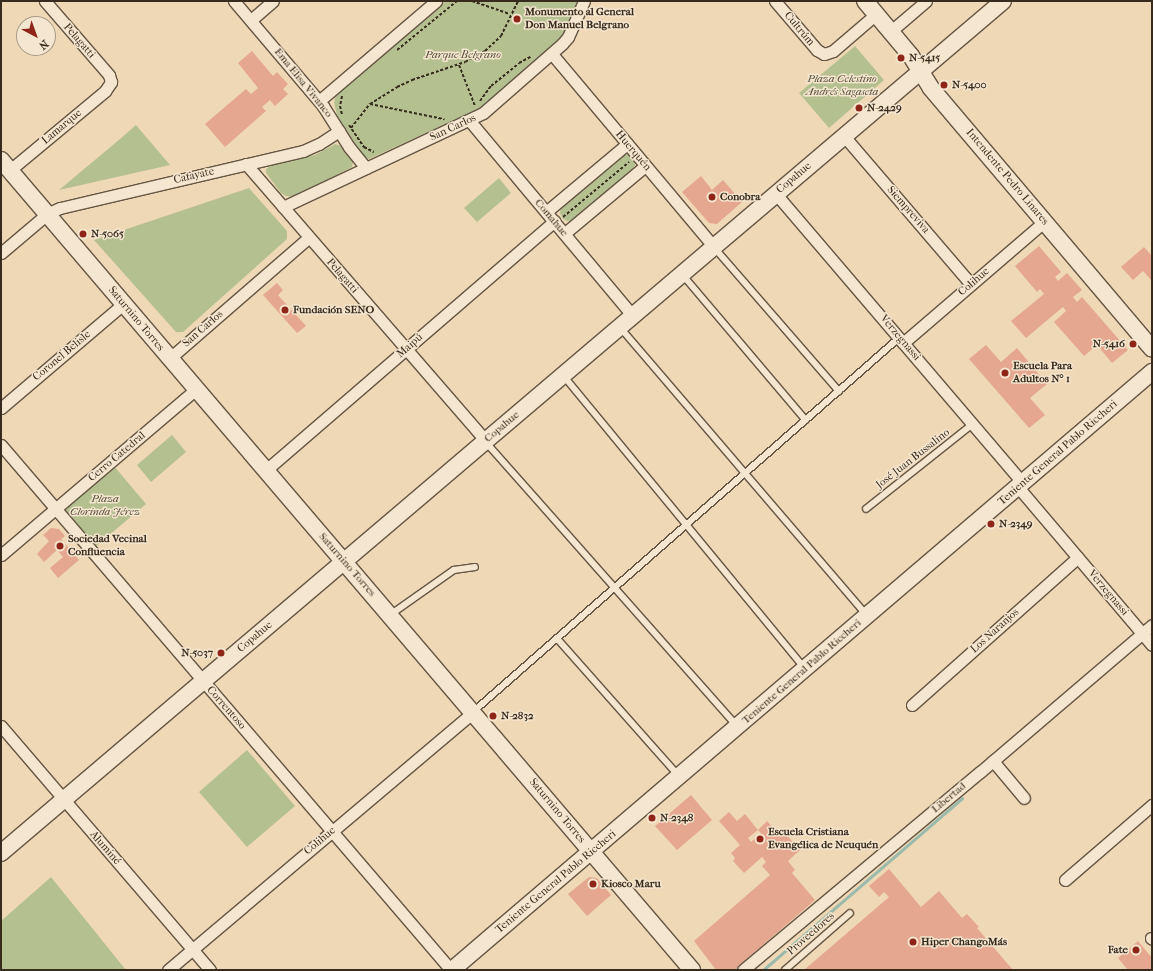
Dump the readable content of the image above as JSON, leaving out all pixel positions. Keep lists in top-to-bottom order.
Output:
{
  "streets": {
    "street": [
      "Cultrúm",
      "Pelagatti",
      "Ema Elisa Vivanco",
      "Lamarque",
      "San Carlos",
      "Huerquén",
      "Cafayate",
      "Intendente Pedro Linares",
      "Copahue",
      "Siempreviva",
      "Comahue",
      "Colihue",
      "Saturnino Torres",
      "Verzegnassi",
      "Maipú",
      "Coronel Belisle",
      "Teniente General Pablo Riccheri",
      "Cerro Catedral",
      "Los Naranjos",
      "Correntoso",
      "Libertad",
      "Aluminé"
    ],
    "lane": ["José Juan Bussalino", "Proveedores"]
  },
  "crossings": [
    ["Cultrúm", "Intendente Pedro Linares"],
    ["Pelagatti", "Lamarque"],
    ["Pelagatti", "San Carlos"],
    ["Pelagatti", "Cafayate"],
    ["Pelagatti", "Copahue"],
    ["Pelagatti", "Maipú"],
    ["Ema Elisa Vivanco", "San Carlos"],
    ["Ema Elisa Vivanco", "Cafayate"],
    ["Lamarque", "Saturnino Torres"],
    ["San Carlos", "Huerquén"],
    ["San Carlos", "Comahue"],
    ["San Carlos", "Saturnino Torres"],
    ["Huerquén", "Copahue"],
    ["Cafayate", "Saturnino Torres"],
    ["Intendente Pedro Linares", "Copahue"],
    ["Intendente Pedro Linares", "Colihue"],
    ["Copahue", "Siempreviva"],
    ["Copahue", "Comahue"],
    ["Copahue", "Saturnino Torres"],
    ["Copahue", "Verzegnassi"],
    ["Copahue", "Correntoso"],
    ["Copahue", "Aluminé"],
    ["Siempreviva", "Colihue"],
    ["Comahue", "Maipú"],
    ["Colihue", "Saturnino Torres"],
    ["Colihue", "Verzegnassi"],
    ["Colihue", "Correntoso"],
    ["Colihue", "Aluminé"],
    ["Saturnino Torres", "Maipú"],
    ["Saturnino Torres", "Coronel Belisle"],
    ["Saturnino Torres", "Teniente General Pablo Riccheri"],
    ["Saturnino Torres", "Cerro Catedral"],
    ["Verzegnassi", "Teniente General Pablo Riccheri"],
    ["Verzegnassi", "José Juan Bussalino"],
    ["Verzegnassi", "Los Naranjos"],
    ["Verzegnassi", "Libertad"],
    ["Teniente General Pablo Riccheri", "Correntoso"],
    ["Cerro Catedral", "Correntoso"]
  ],
  "parks": ["Parque Belgrano", "Plaza Celestino Andrés Sagaseta", "Plaza Clorinda Jérez"],
  "places": [
    "Monumento al General Don Manuel Belgrano",
    "N-5415",
    "N-5400",
    "N-2429",
    "Conobra",
    "N-5065",
    "Fundación SENO",
    "N-5416",
    "Escuela Para Adultos N° 1",
    "N-2349",
    "Sociedad Vecinal Confluencia",
    "N-5037",
    "N-2832",
    "N-2348",
    "Escuela Cristiana Evangélica de Neuquén",
    "Kiosco Maru",
    "Hiper ChangoMás",
    "Fate"
  ],
  "north": "bottom right"
}
